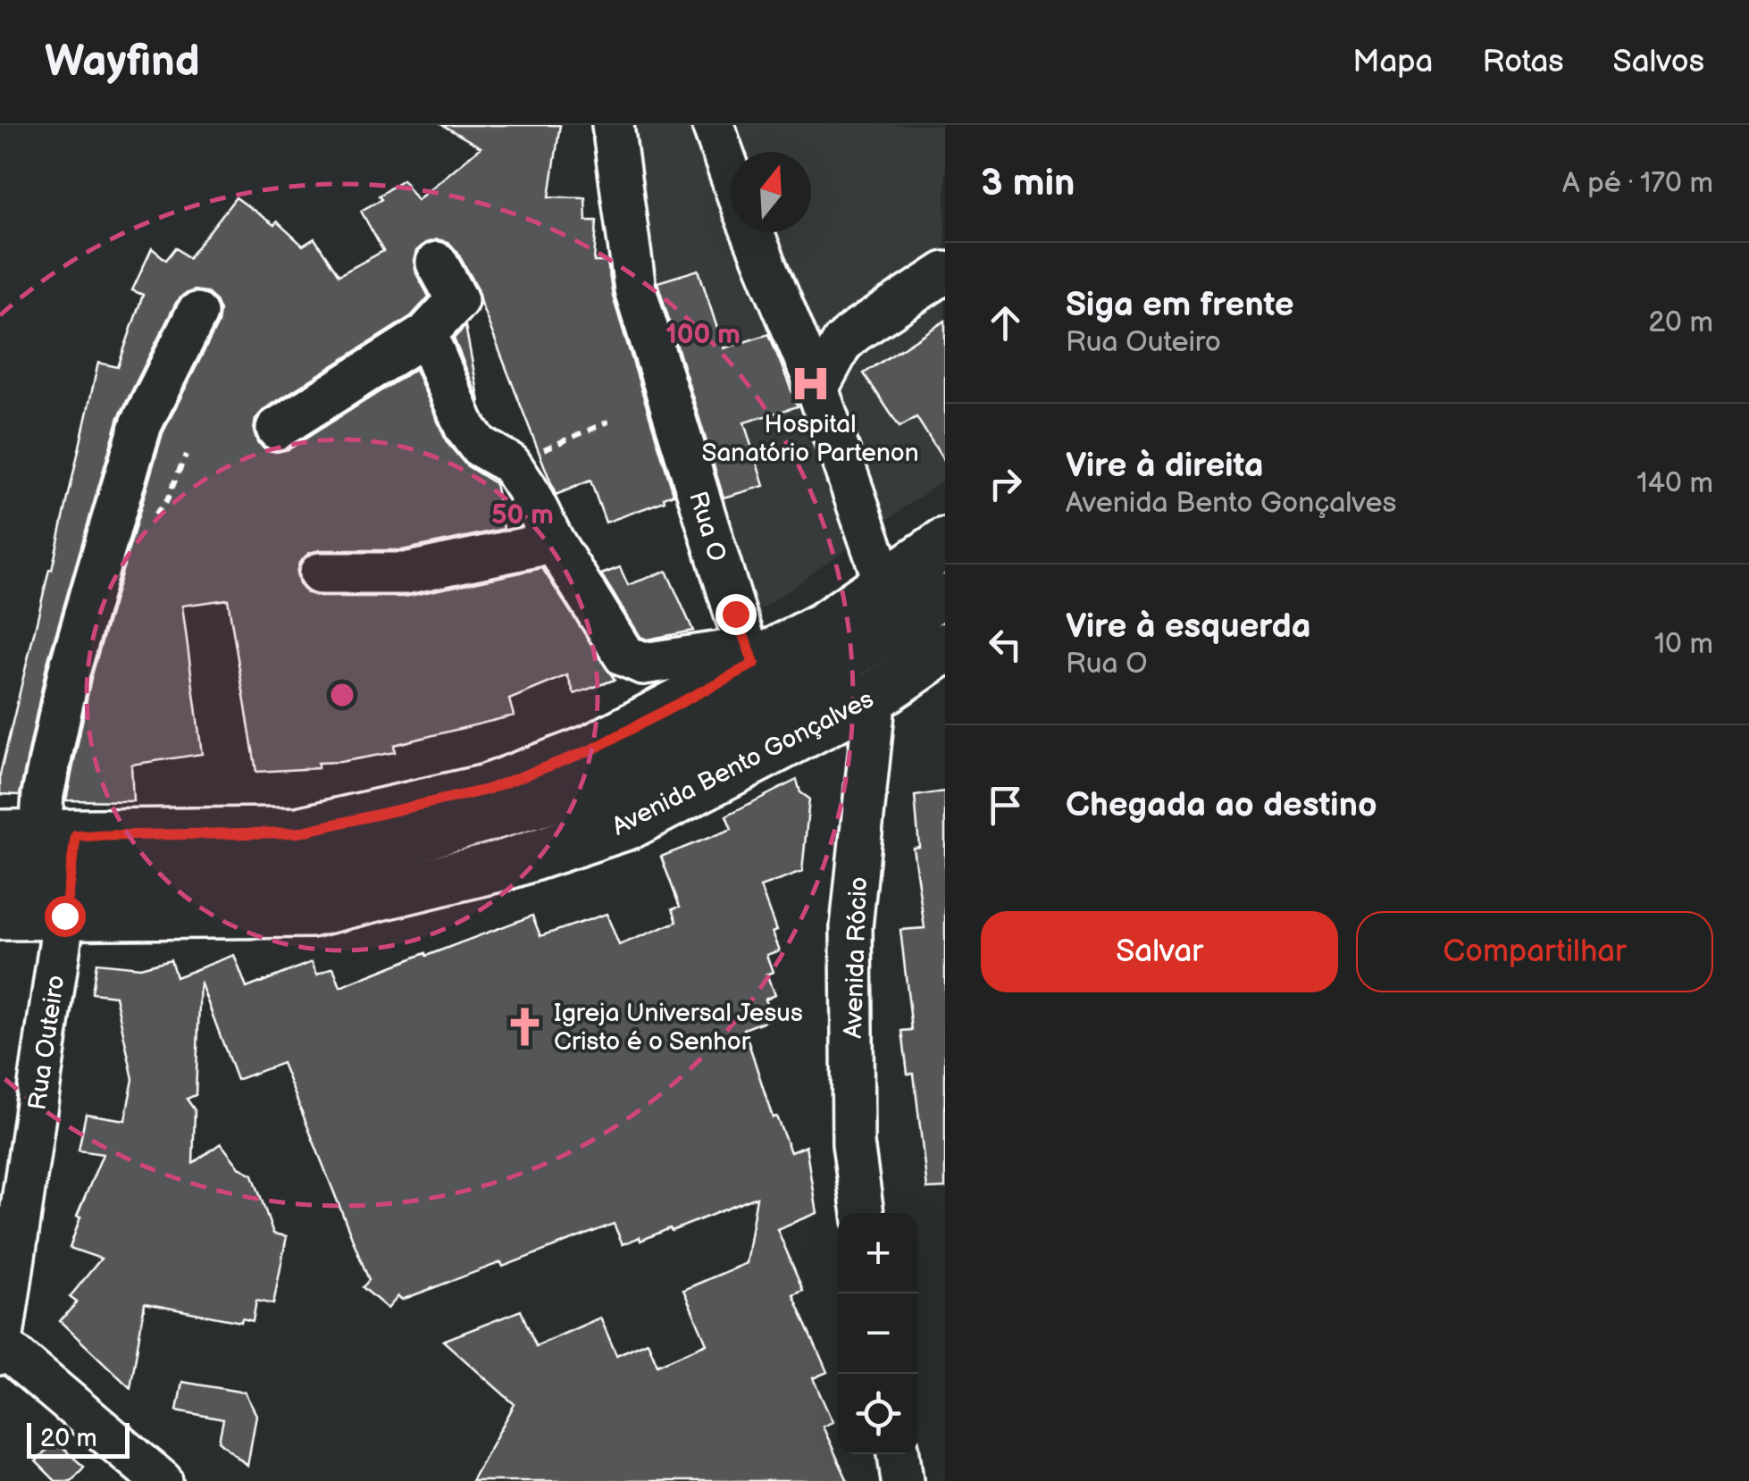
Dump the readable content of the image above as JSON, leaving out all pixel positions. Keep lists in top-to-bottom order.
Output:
{
  "streets": {
    "main road": ["Avenida Bento Gonçalves"],
    "street": ["Rua O", "Avenida Rócio", "Rua Outeiro"]
  },
  "crossings": [
    ["Rua O", "Avenida Bento Gonçalves"],
    ["Avenida Bento Gonçalves", "Avenida Rócio"],
    ["Avenida Bento Gonçalves", "Rua Outeiro"]
  ],
  "places": {
    "hospital": ["Hospital Sanatório Partenon"],
    "church": ["Igreja Universal Jesus Cristo é o Senhor"]
  },
  "scale_bar": "20 m",
  "north": "top",
  "page": {
    "header": "Wayfind",
    "nav": ["Mapa", "Rotas", "Salvos"],
    "heading": ["3 min", "A pé · 170 m"],
    "list": [
      ["Siga em frente", "Rua Outeiro", "20 m"],
      ["Vire à direita", "Avenida Bento Gonçalves", "140 m"],
      ["Vire à esquerda", "Rua O", "10 m"],
      "Chegada ao destino"
    ],
    "buttons": ["Salvar", "Compartilhar"],
    "map_buttons": ["+", "−"],
    "scale": "20 m"
  },
  "rings": ["100 m", "50 m"]
}
